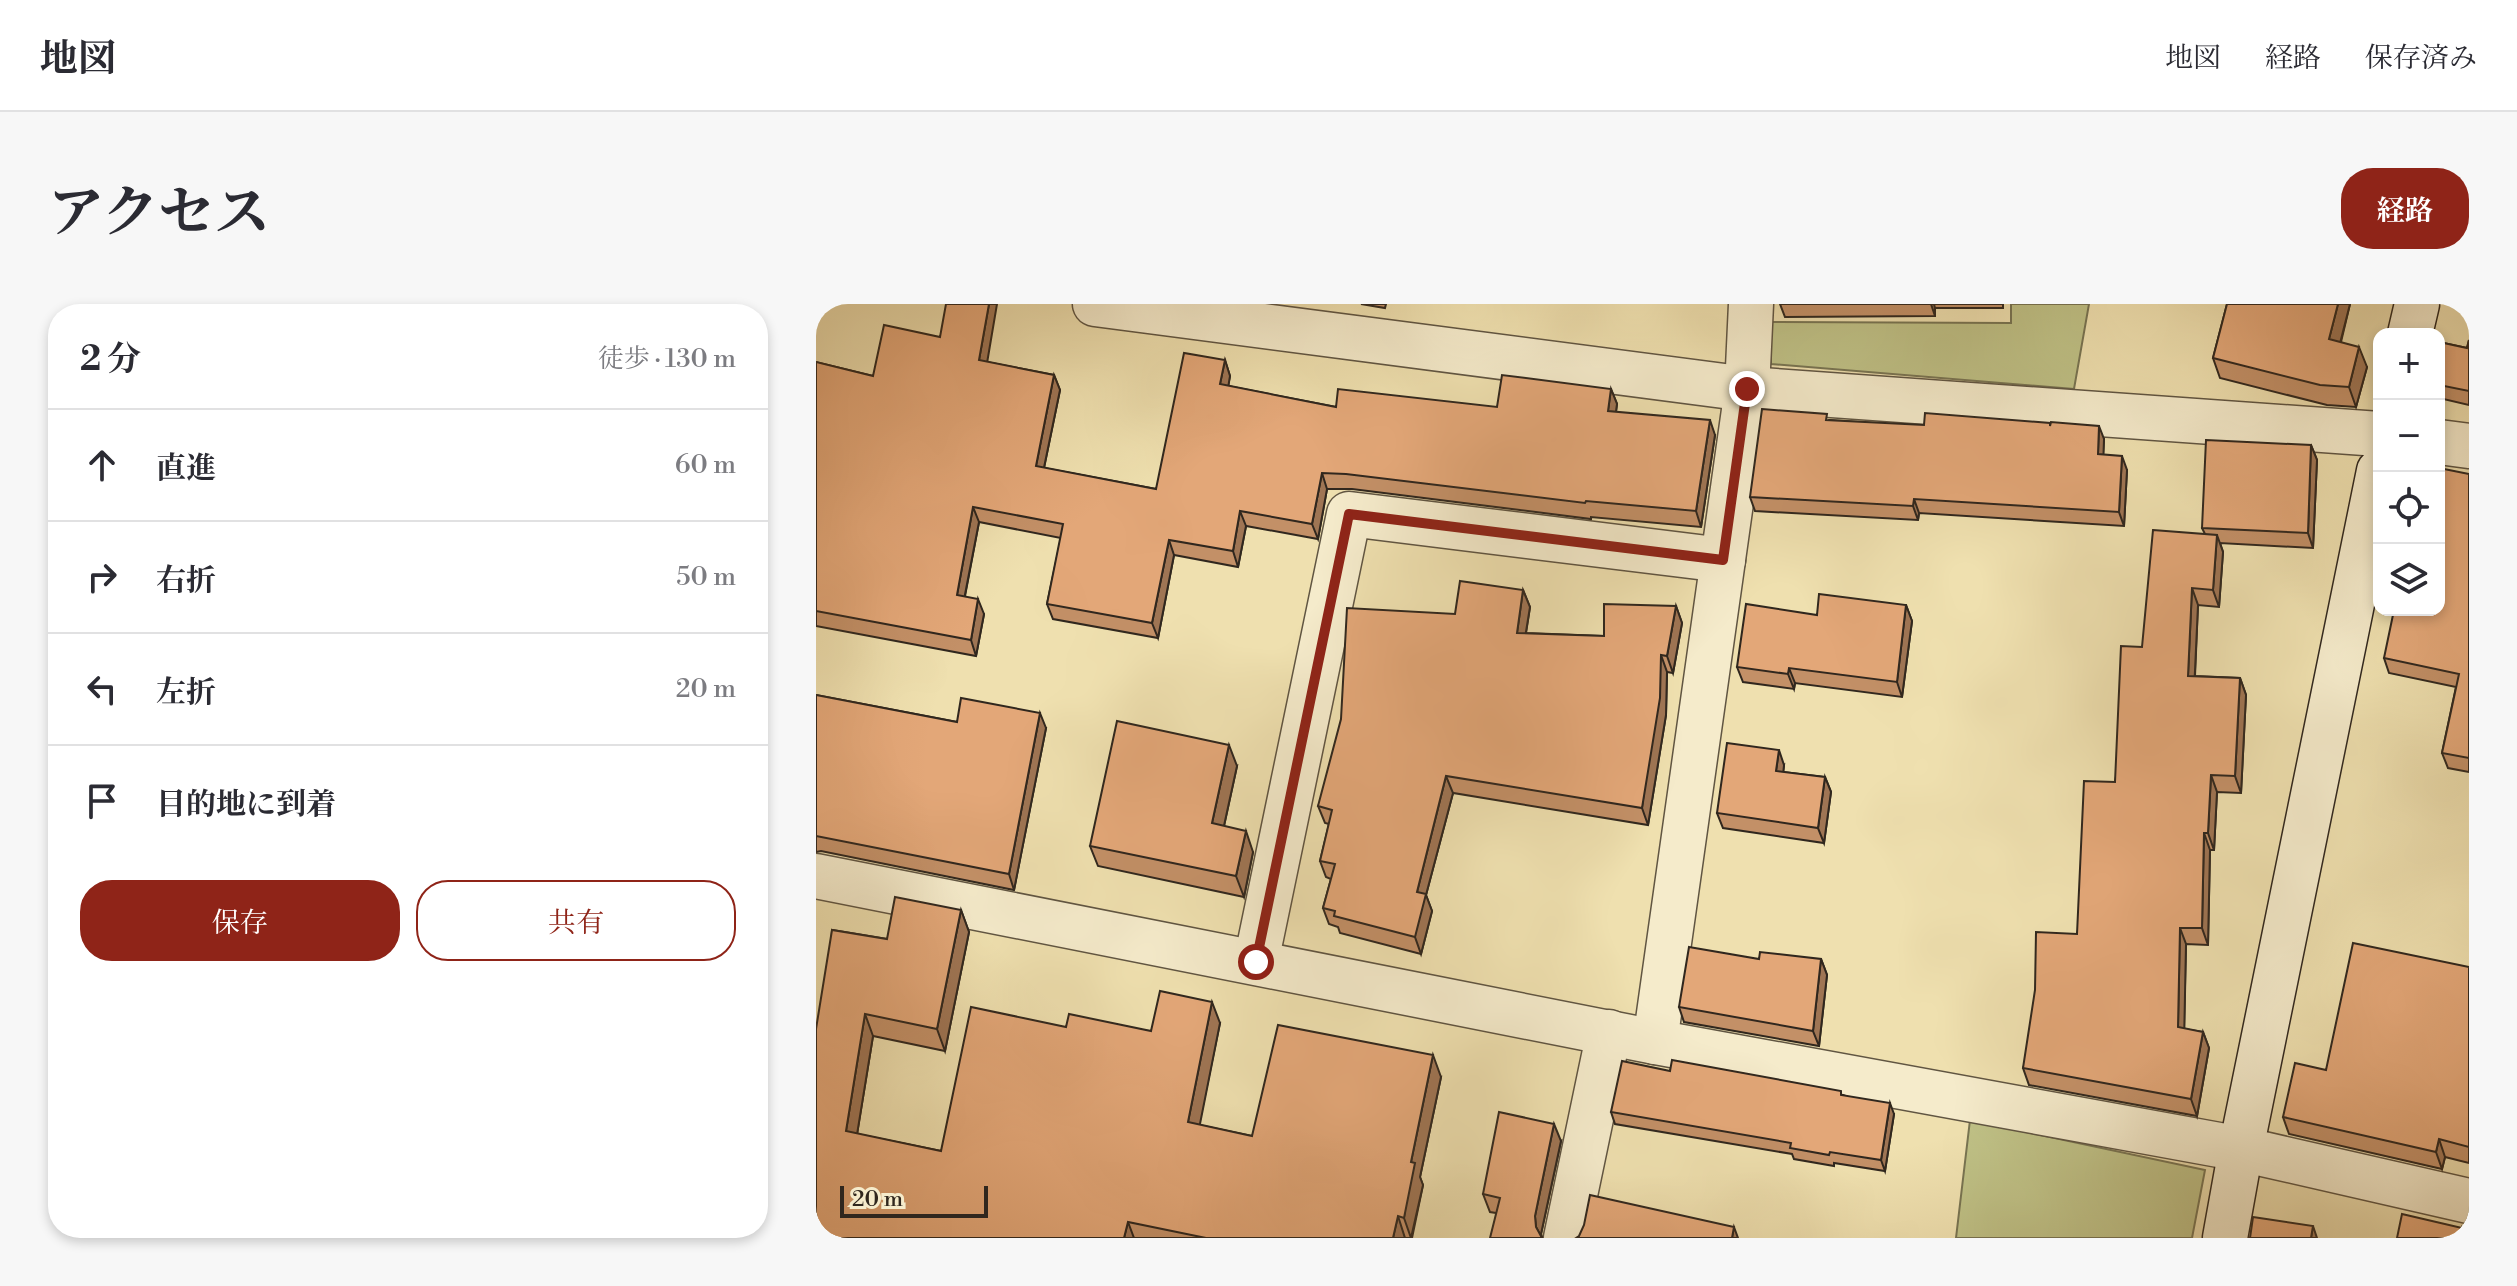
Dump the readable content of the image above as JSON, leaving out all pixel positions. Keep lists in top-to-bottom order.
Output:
{
  "scale_bar": "20 m",
  "page": {
    "header": "地図",
    "nav": ["地図", "経路", "保存済み"],
    "title": "アクセス",
    "buttons": [
      "経路",
      ["保存", "共有"]
    ],
    "heading": ["2 分", "徒歩 · 130 m"],
    "map_buttons": ["+", "−"],
    "list": [
      ["直進", "60 m"],
      ["右折", "50 m"],
      ["左折", "20 m"],
      "目的地に到着"
    ],
    "scale": "20 m"
  }
}
